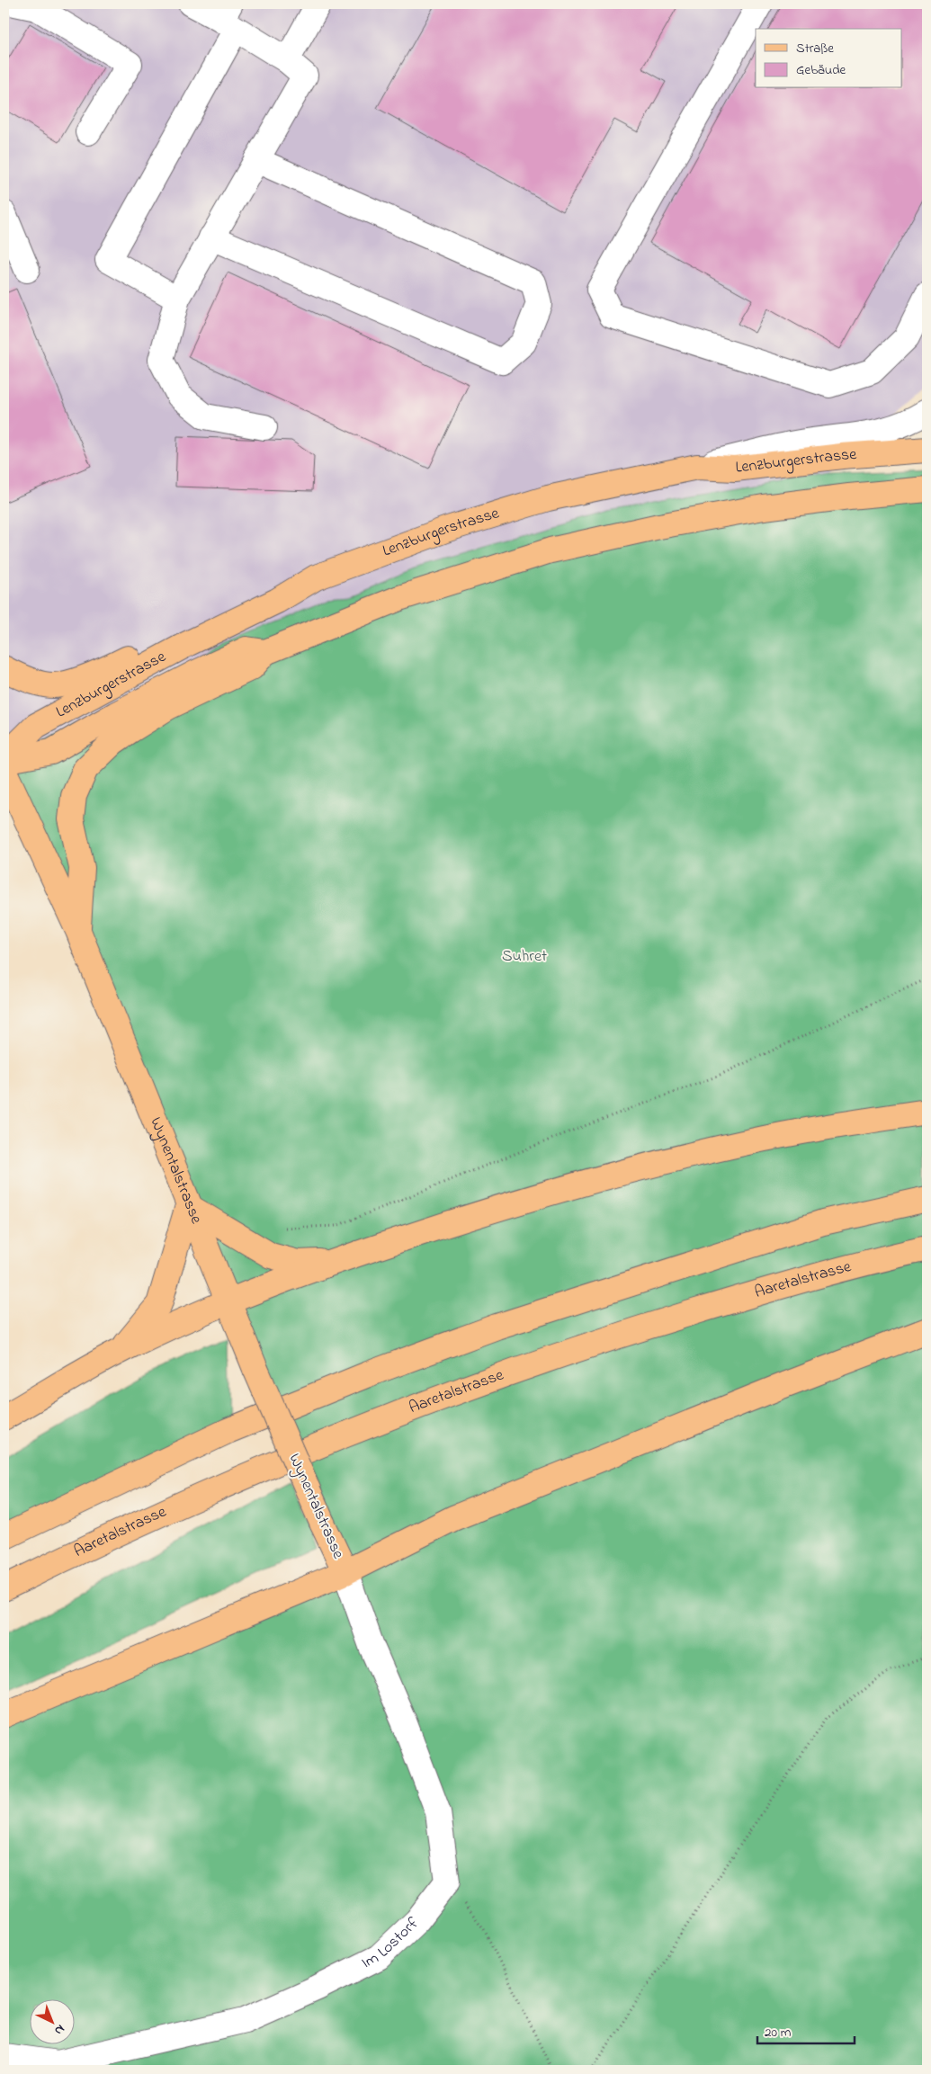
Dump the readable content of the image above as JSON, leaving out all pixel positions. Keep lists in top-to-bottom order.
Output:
{
  "streets": {
    "main road": ["Lenzburgerstrasse", "Wynentalstrasse", "Aaretalstrasse"],
    "street": ["Im Lostorf"]
  },
  "parks": ["Suhret"],
  "legend": ["Straße", "Gebäude"],
  "scale_bar": "20 m",
  "north": "bottom right"
}
